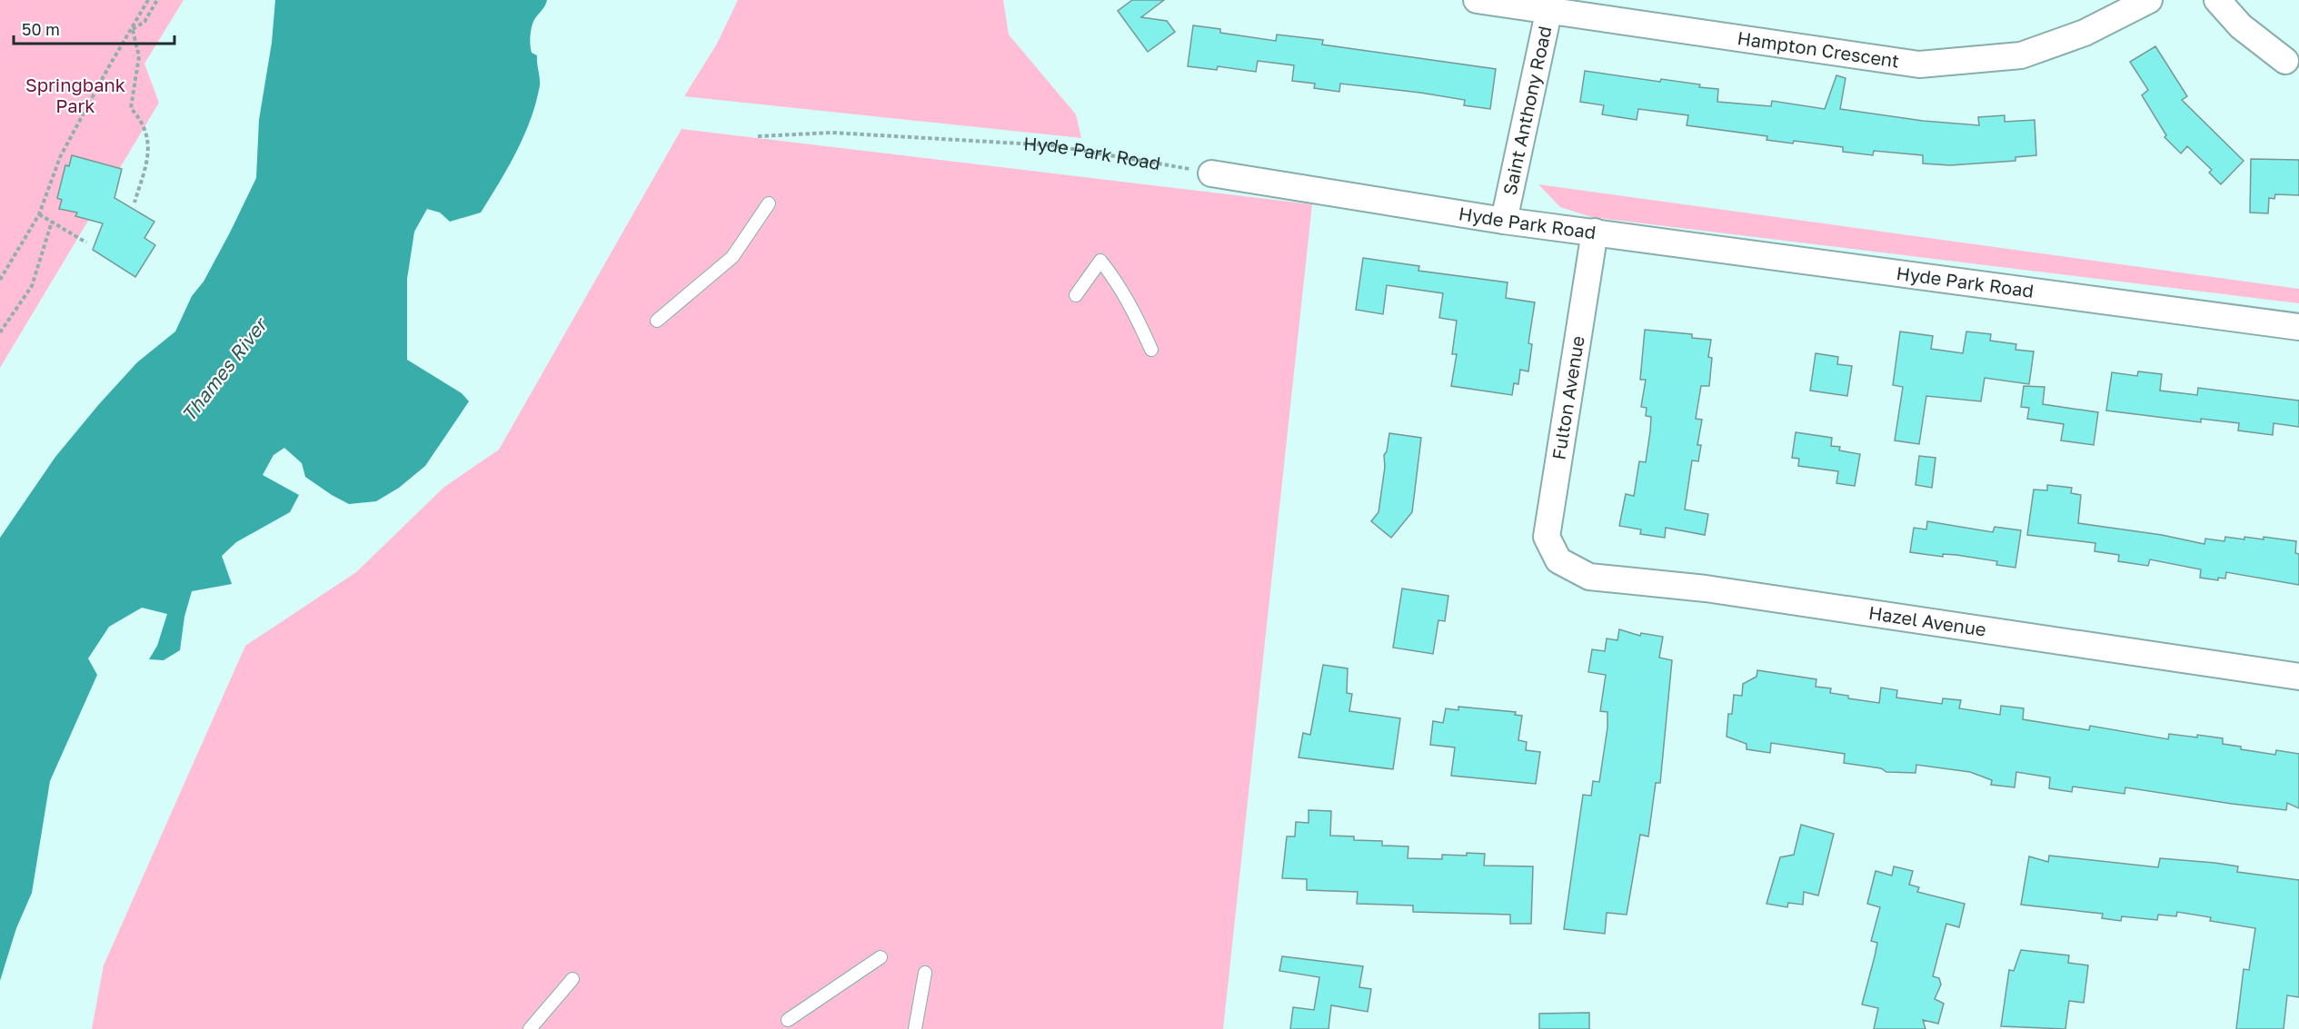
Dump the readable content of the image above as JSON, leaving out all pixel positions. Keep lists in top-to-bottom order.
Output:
{
  "streets": {
    "street": [
      "Hampton Crescent",
      "Saint Anthony Road",
      "Hyde Park Road",
      "Fulton Avenue",
      "Hazel Avenue"
    ]
  },
  "crossings": [
    ["Hampton Crescent", "Saint Anthony Road"],
    ["Saint Anthony Road", "Hyde Park Road"],
    ["Hyde Park Road", "Fulton Avenue"],
    ["Fulton Avenue", "Hazel Avenue"]
  ],
  "water": ["Thames River"],
  "parks": ["Springbank Park"],
  "scale_bar": "50 m"
}
